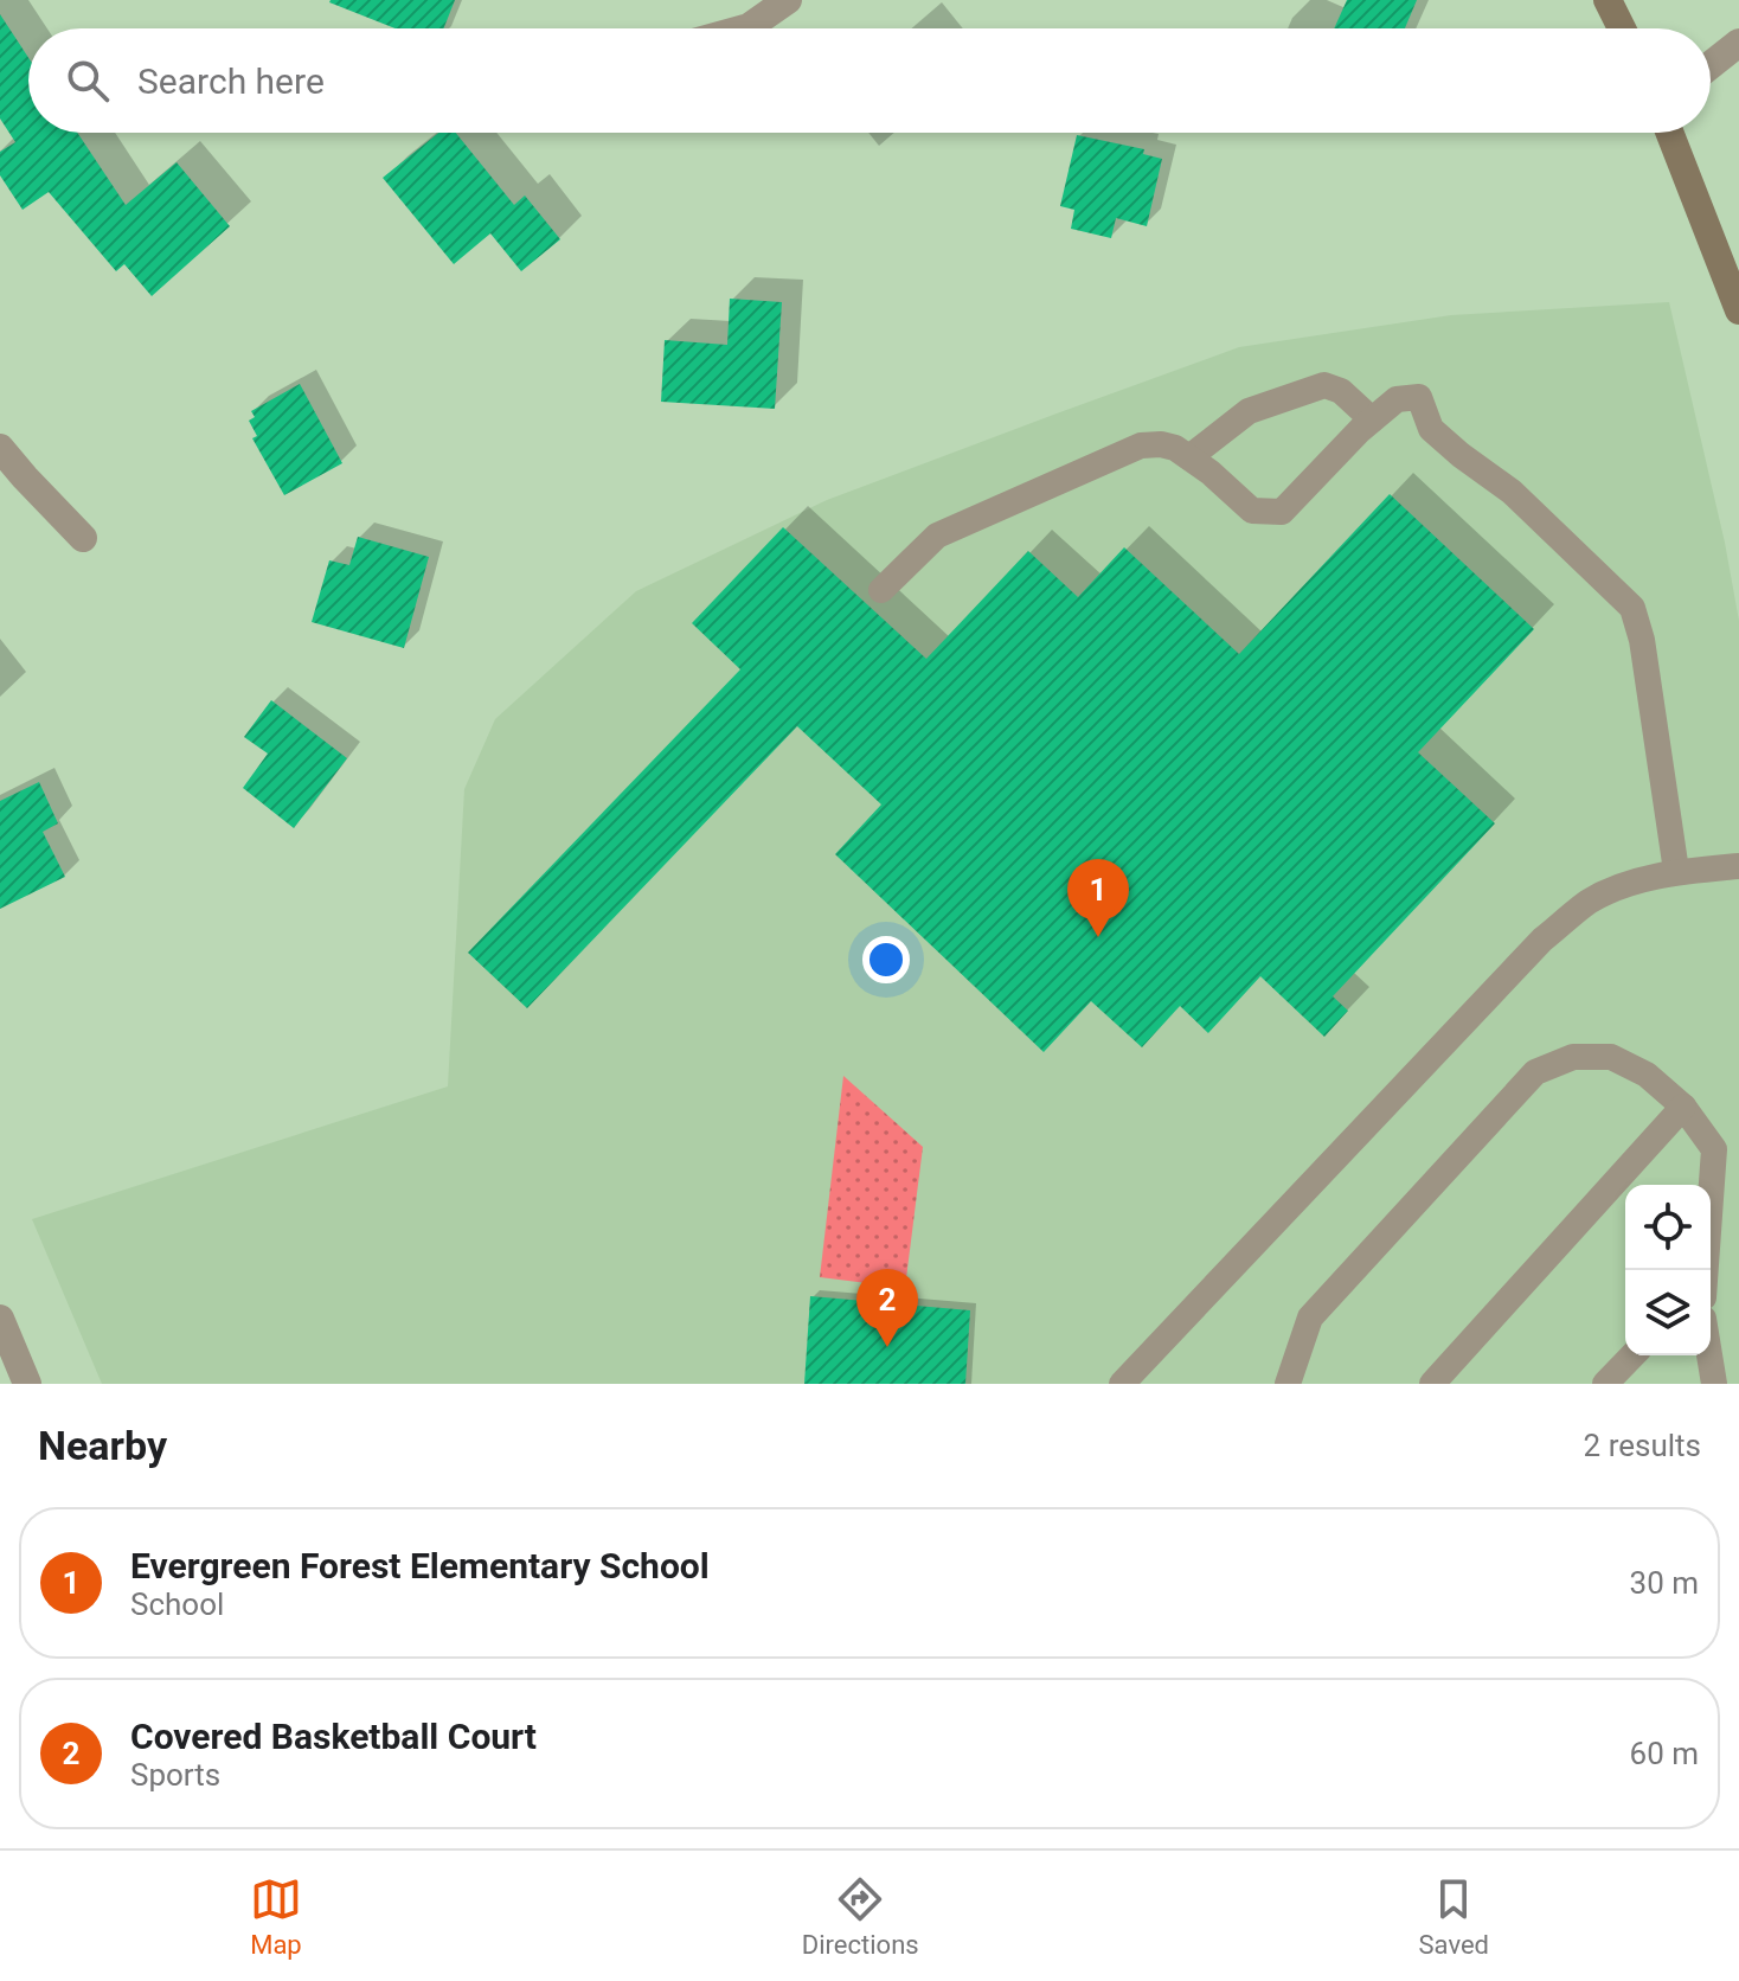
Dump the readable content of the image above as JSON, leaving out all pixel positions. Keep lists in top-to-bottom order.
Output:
{
  "page": {
    "search": "Search here",
    "pins": ["1", "2"],
    "heading": ["Nearby", "2 results"],
    "list": [
      {
        "mark": "1",
        "name": "Evergreen Forest Elementary School",
        "note": "School",
        "value": "30 m"
      },
      {
        "mark": "2",
        "name": "Covered Basketball Court",
        "note": "Sports",
        "value": "60 m"
      }
    ],
    "nav": ["Map", "Directions", "Saved"]
  }
}
